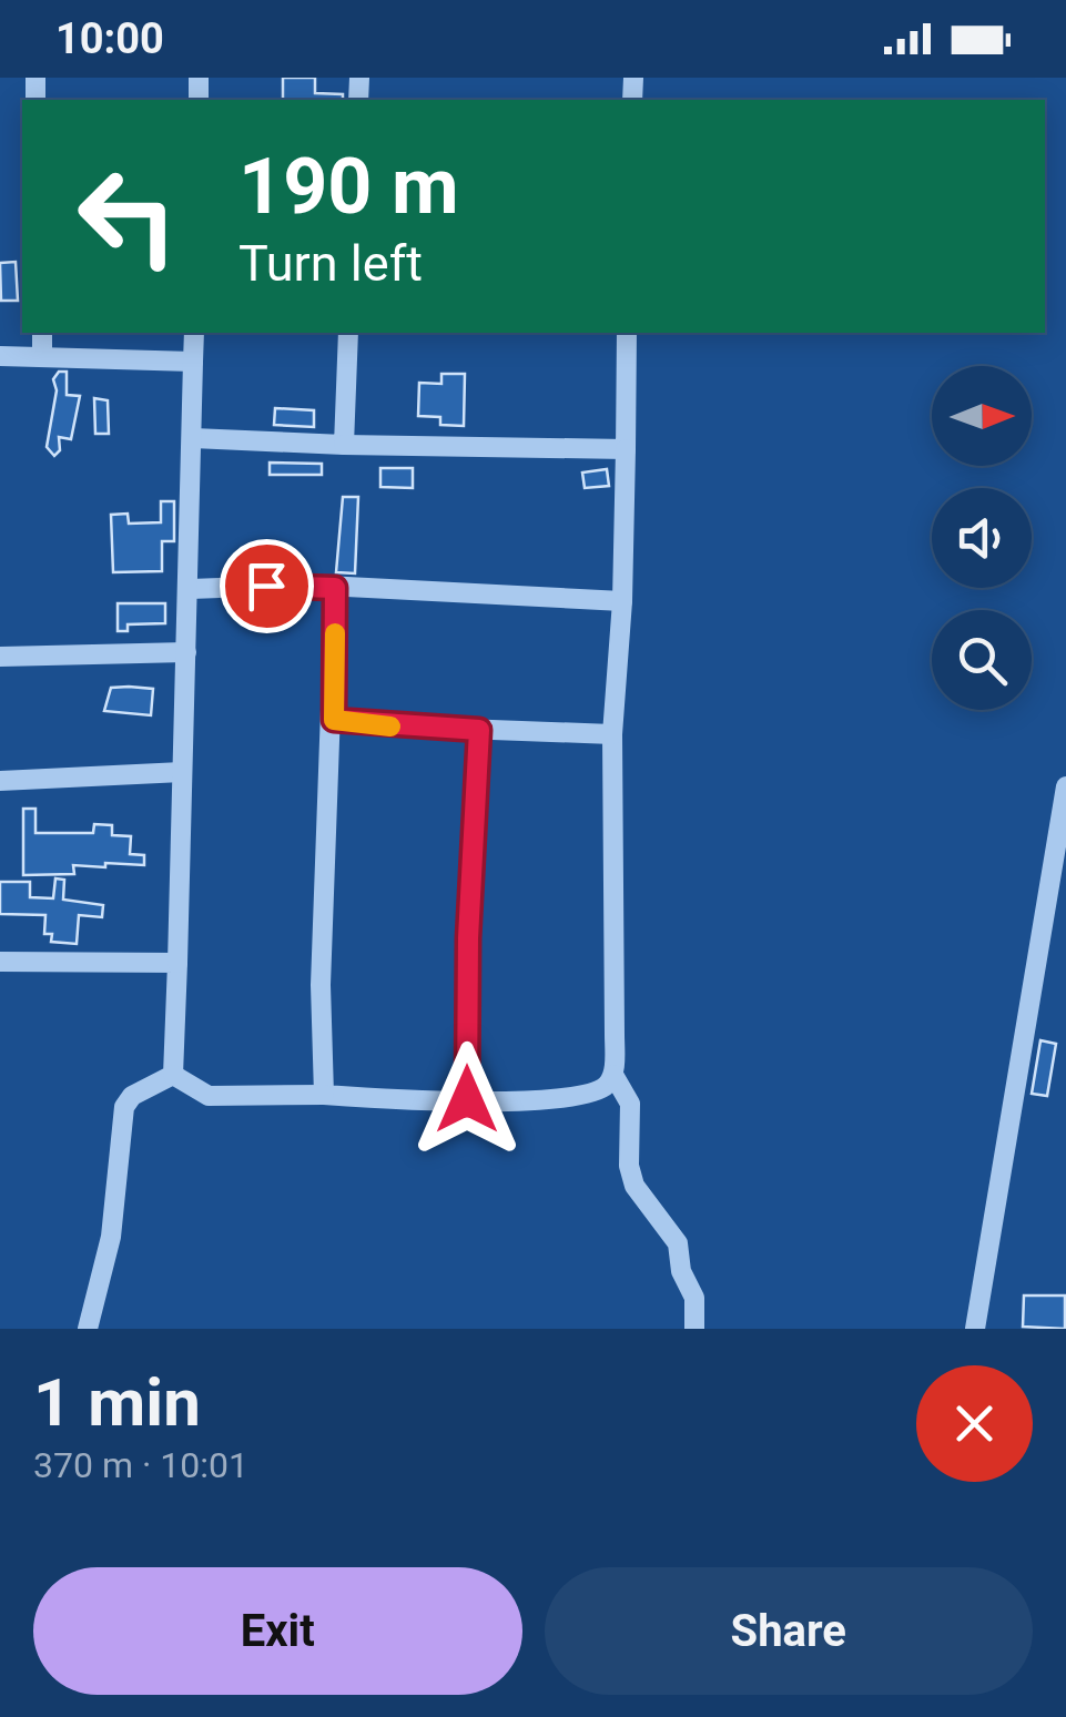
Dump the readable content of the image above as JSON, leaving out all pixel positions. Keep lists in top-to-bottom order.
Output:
{
  "north": "right",
  "page": {
    "status": "10:00",
    "turn": ["190 m", "Turn left"],
    "heading": ["1 min", "370 m · 10:01"],
    "buttons": ["Exit", "Share"]
  }
}
